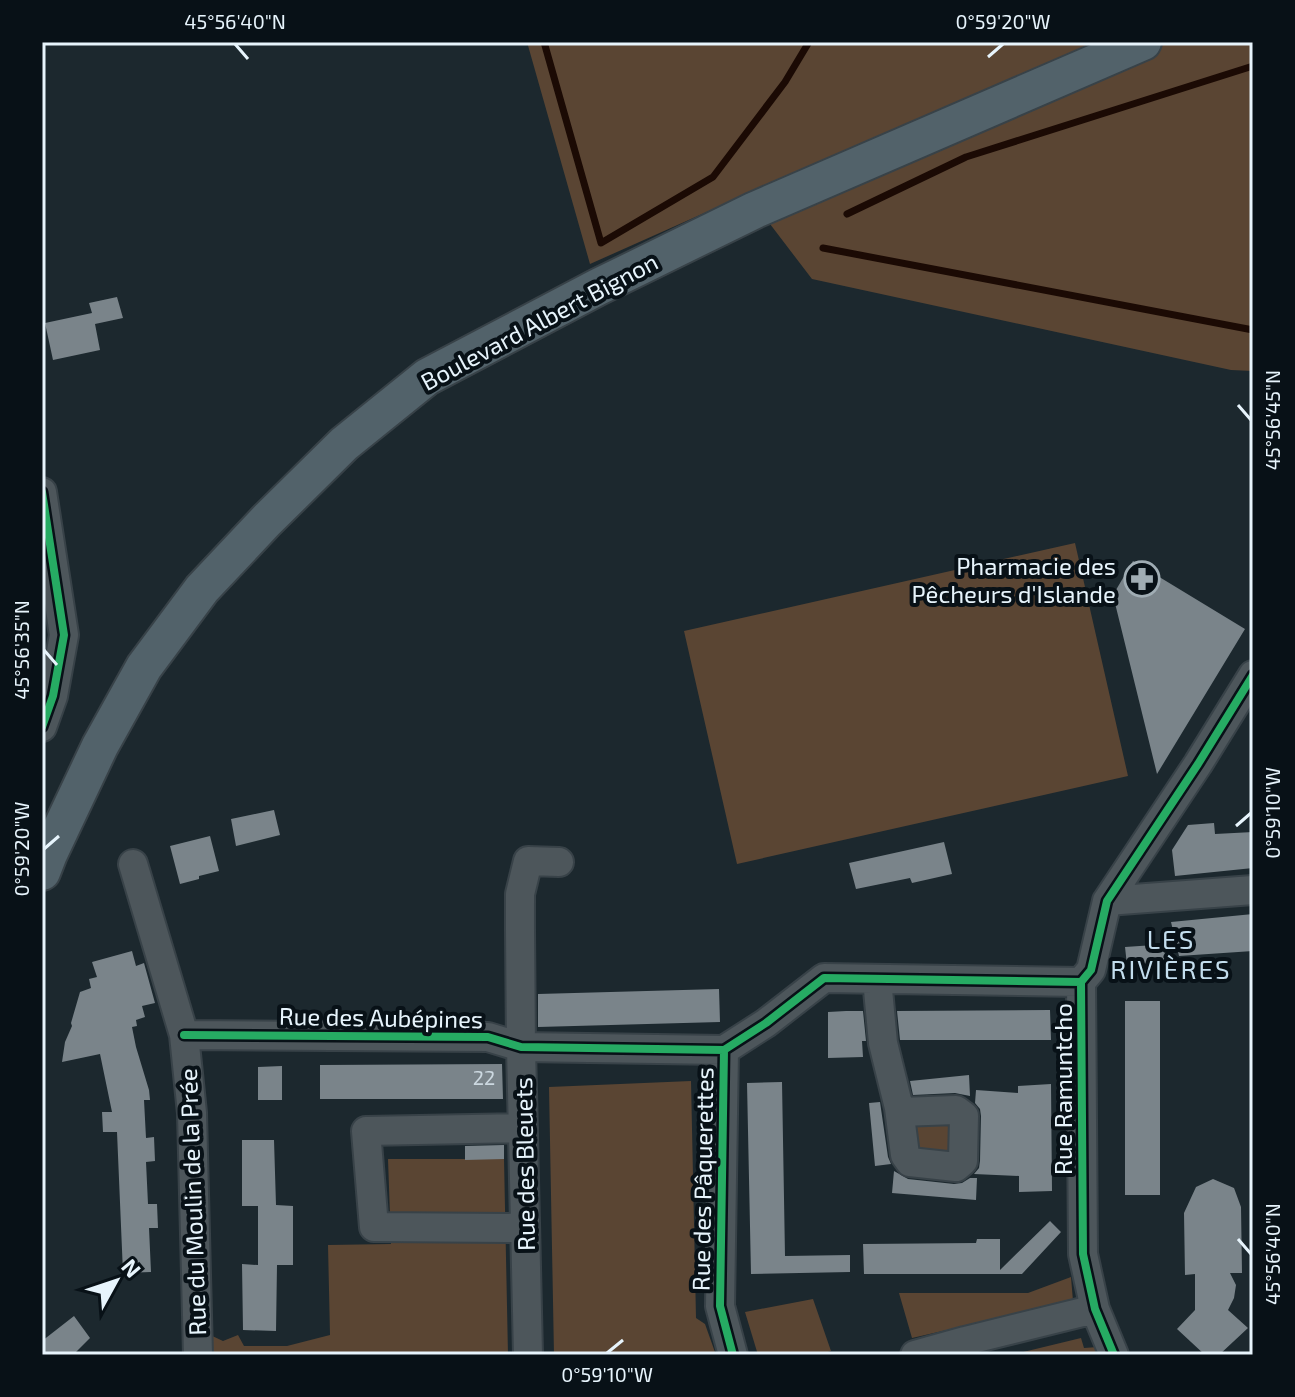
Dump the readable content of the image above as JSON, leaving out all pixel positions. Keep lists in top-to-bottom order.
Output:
{
  "streets": {
    "main road": ["Boulevard Albert Bignon"],
    "street": [
      "Rue des Aubépines",
      "Rue Ramuntcho",
      "Rue des Bleuets",
      "Rue des Pâquerettes",
      "Rue du Moulin de la Prée"
    ]
  },
  "crossings": [
    ["Rue des Aubépines", "Rue des Bleuets"],
    ["Rue des Aubépines", "Rue des Pâquerettes"],
    ["Rue des Aubépines", "Rue du Moulin de la Prée"]
  ],
  "districts": ["LES RIVIÈRES"],
  "places": {
    "pharmacy": ["Pharmacie des Pêcheurs d'Islande"]
  },
  "house_numbers": ["22"],
  "north": "top right",
  "coordinates": [
    "45°56'40\"N",
    "0°59'20\"W",
    "45°56'45\"N",
    "45°56'35\"N",
    "0°59'10\"W"
  ]
}
